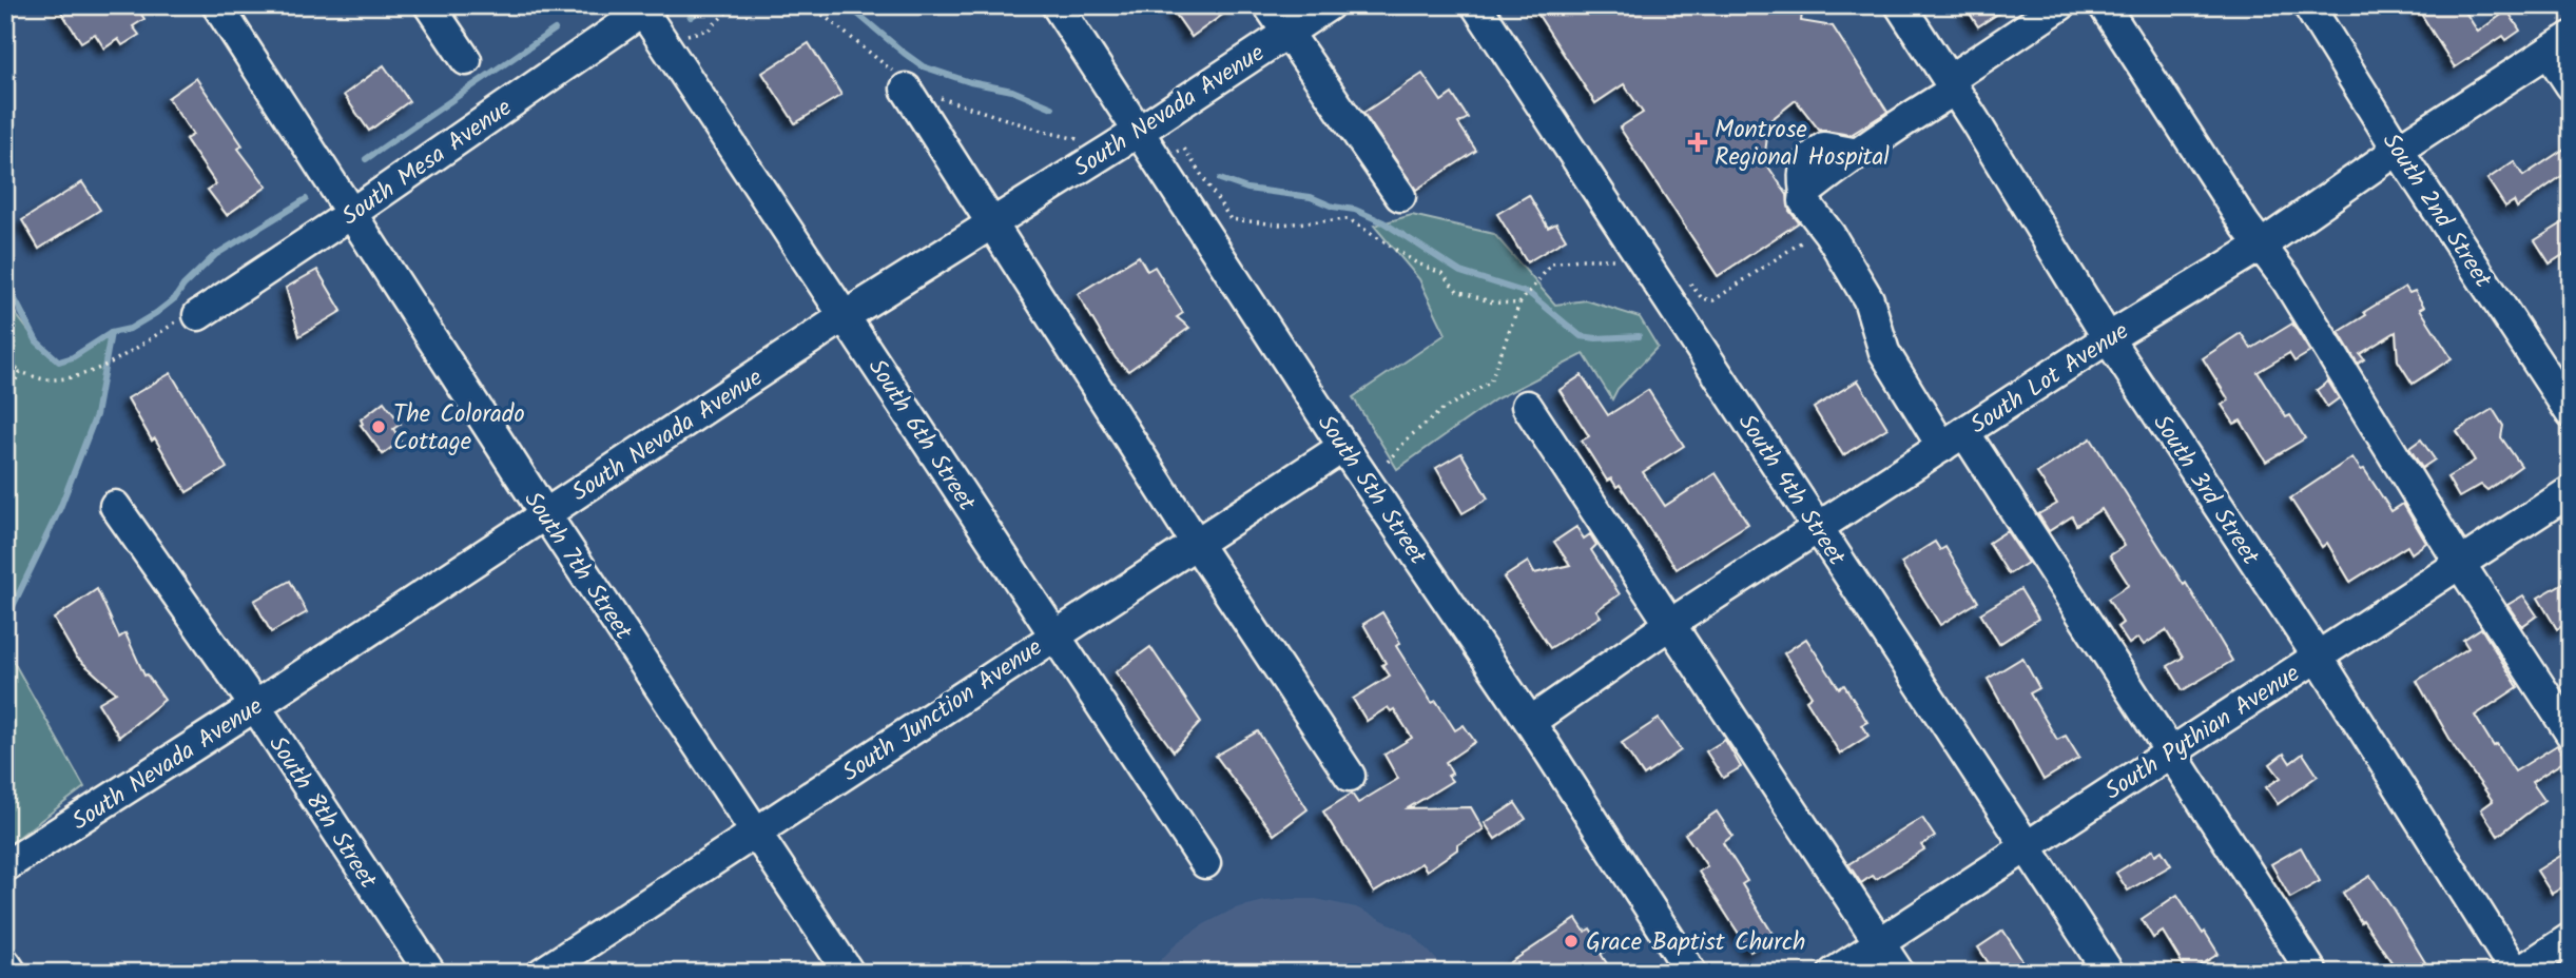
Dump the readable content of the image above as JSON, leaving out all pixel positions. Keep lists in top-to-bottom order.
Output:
{
  "streets": {
    "street": [
      "South Nevada Avenue",
      "South Mesa Avenue",
      "South 2nd Street",
      "South Lot Avenue",
      "South 6th Street",
      "South 5th Street",
      "South 4th Street",
      "South 3rd Street",
      "South 7th Street",
      "South Junction Avenue",
      "South Pythian Avenue",
      "South 8th Street"
    ]
  },
  "crossings": [
    ["South Nevada Avenue", "South 6th Street"],
    ["South Nevada Avenue", "South 5th Street"],
    ["South Nevada Avenue", "South 7th Street"],
    ["South Nevada Avenue", "South 8th Street"],
    ["South Mesa Avenue", "South 6th Street"],
    ["South Mesa Avenue", "South 7th Street"],
    ["South 2nd Street", "South Lot Avenue"],
    ["South Lot Avenue", "South 5th Street"],
    ["South Lot Avenue", "South 4th Street"],
    ["South Lot Avenue", "South 3rd Street"],
    ["South 6th Street", "South Junction Avenue"],
    ["South 5th Street", "South Junction Avenue"],
    ["South 4th Street", "South Pythian Avenue"],
    ["South 3rd Street", "South Pythian Avenue"],
    ["South 7th Street", "South Junction Avenue"]
  ],
  "places": {
    "health": ["Montrose Regional Hospital"],
    "other": ["The Colorado Cottage", "Grace Baptist Church"]
  }
}
